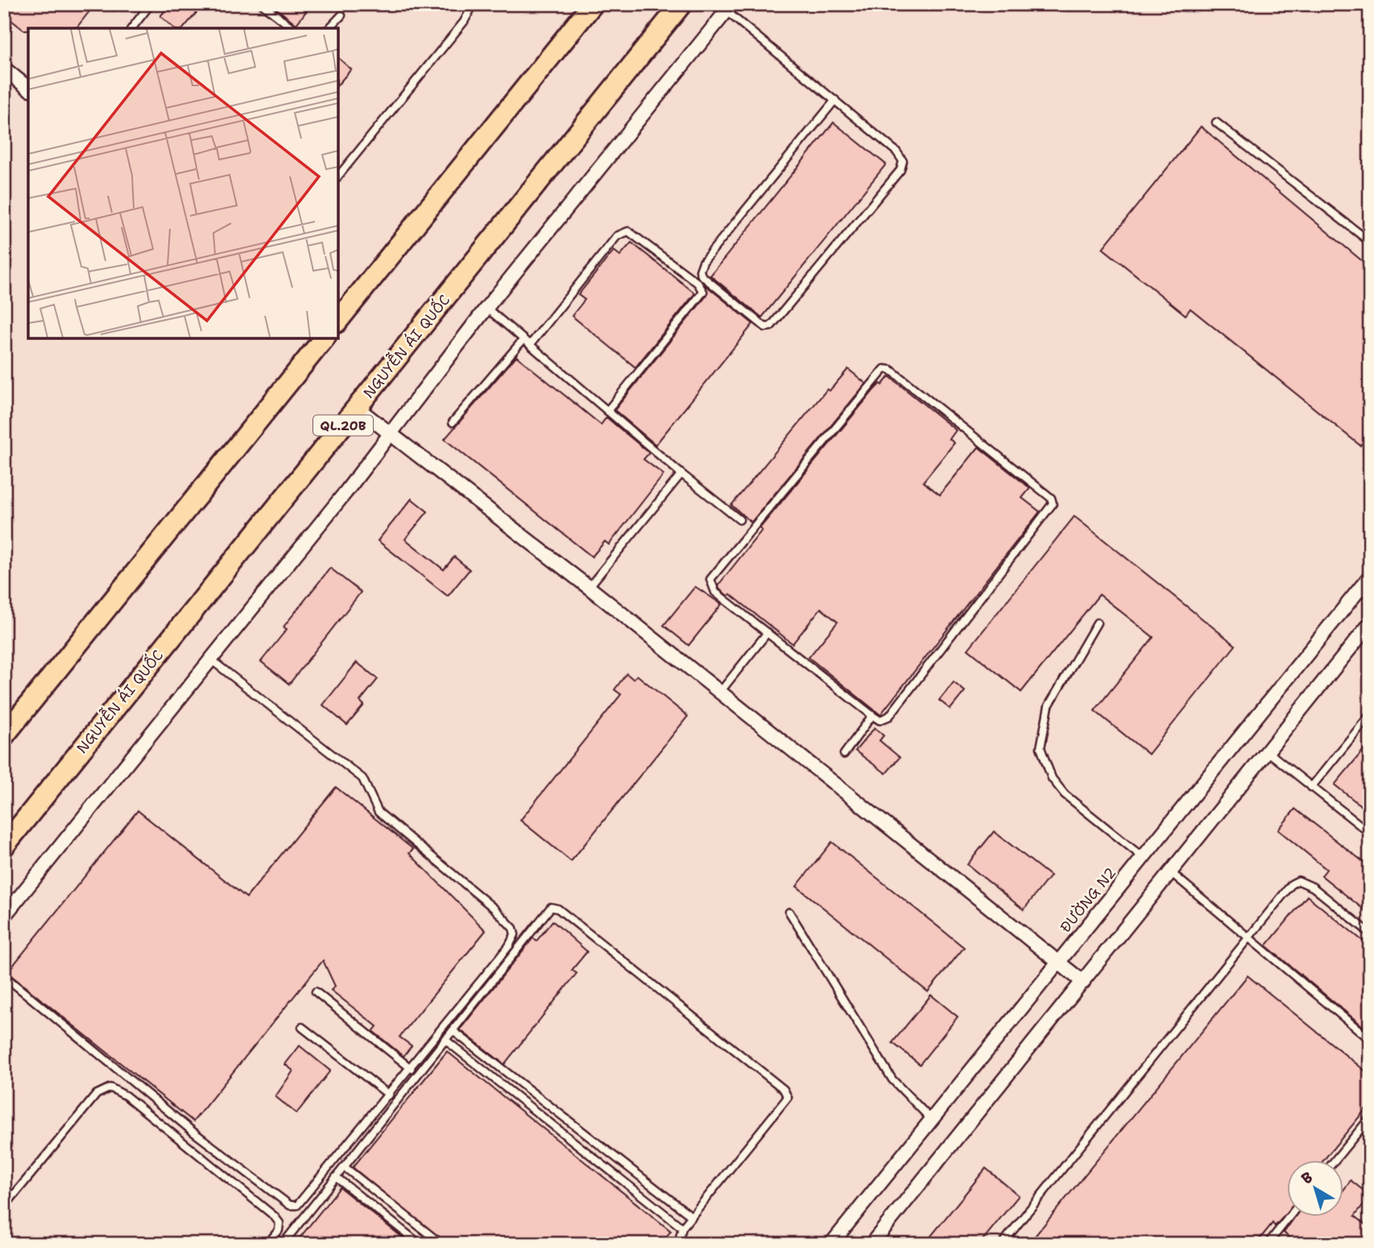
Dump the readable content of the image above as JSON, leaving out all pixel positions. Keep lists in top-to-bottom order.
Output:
{
  "streets": {
    "main road": ["NGUYỄN ÁI QUỐC", "QL.20B"],
    "street": ["ĐƯỜNG N2"]
  },
  "north": "top left"
}
